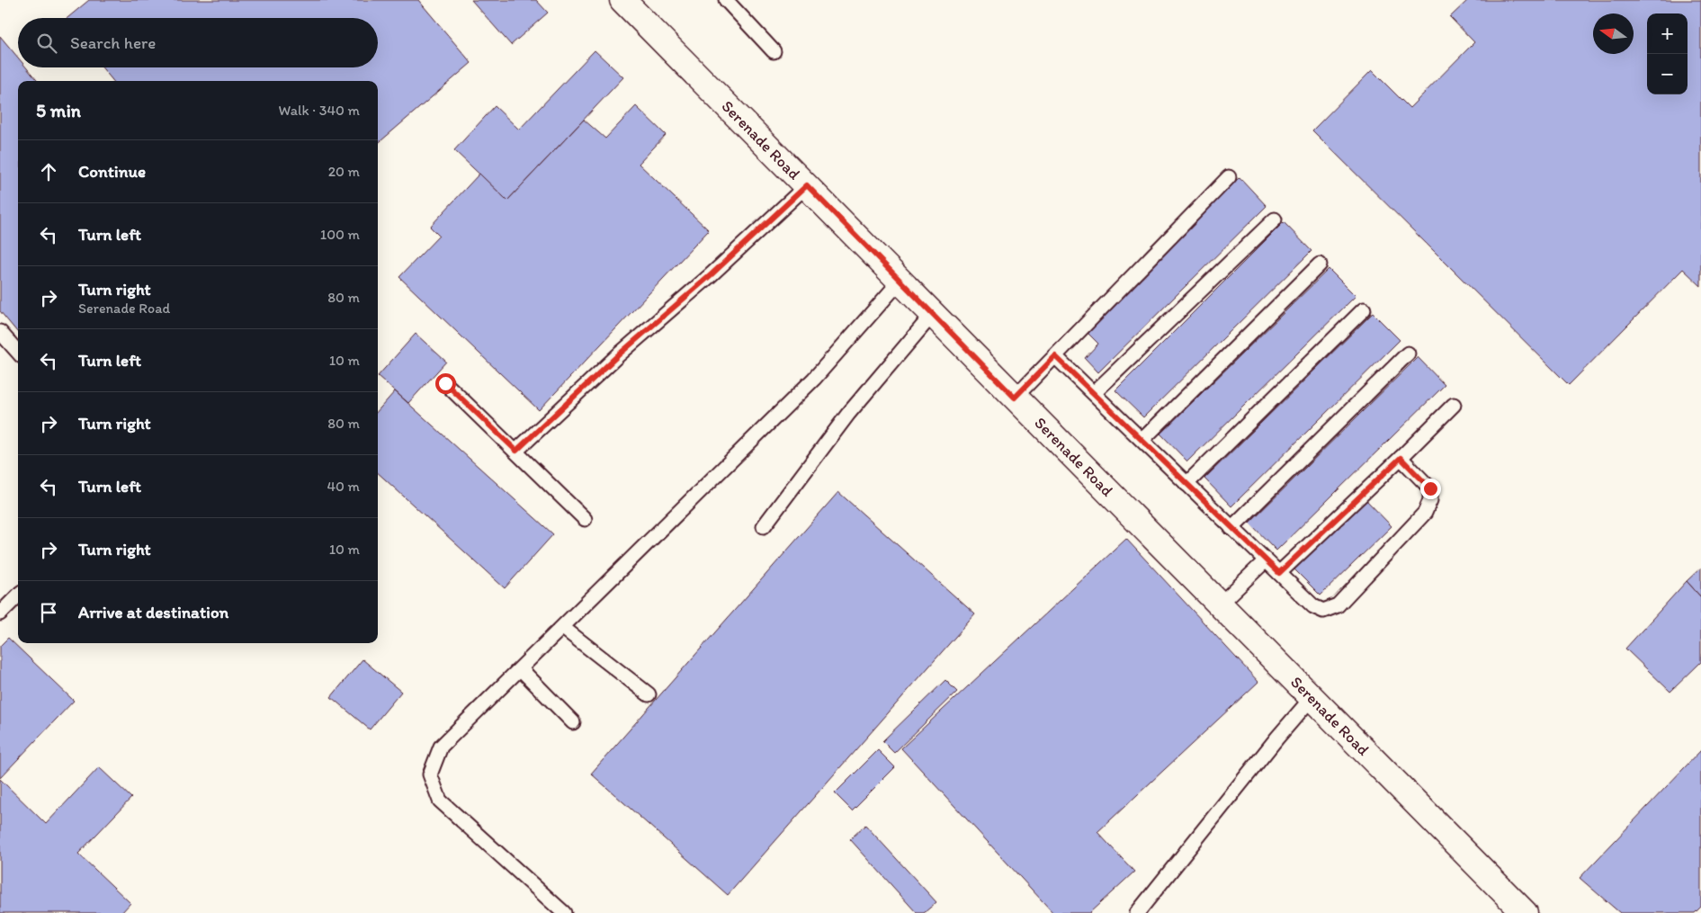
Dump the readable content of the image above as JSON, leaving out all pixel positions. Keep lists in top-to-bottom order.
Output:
{
  "streets": {
    "street": ["Serenade Road"]
  },
  "north": "left",
  "page": {
    "map_buttons": ["+", "−"],
    "search": "Search here",
    "heading": ["5 min", "Walk · 340 m"],
    "list": [
      ["Continue", "20 m"],
      ["Turn left", "100 m"],
      ["Turn right", "Serenade Road", "80 m"],
      ["Turn left", "10 m"],
      ["Turn right", "80 m"],
      ["Turn left", "40 m"],
      ["Turn right", "10 m"],
      "Arrive at destination"
    ]
  }
}
